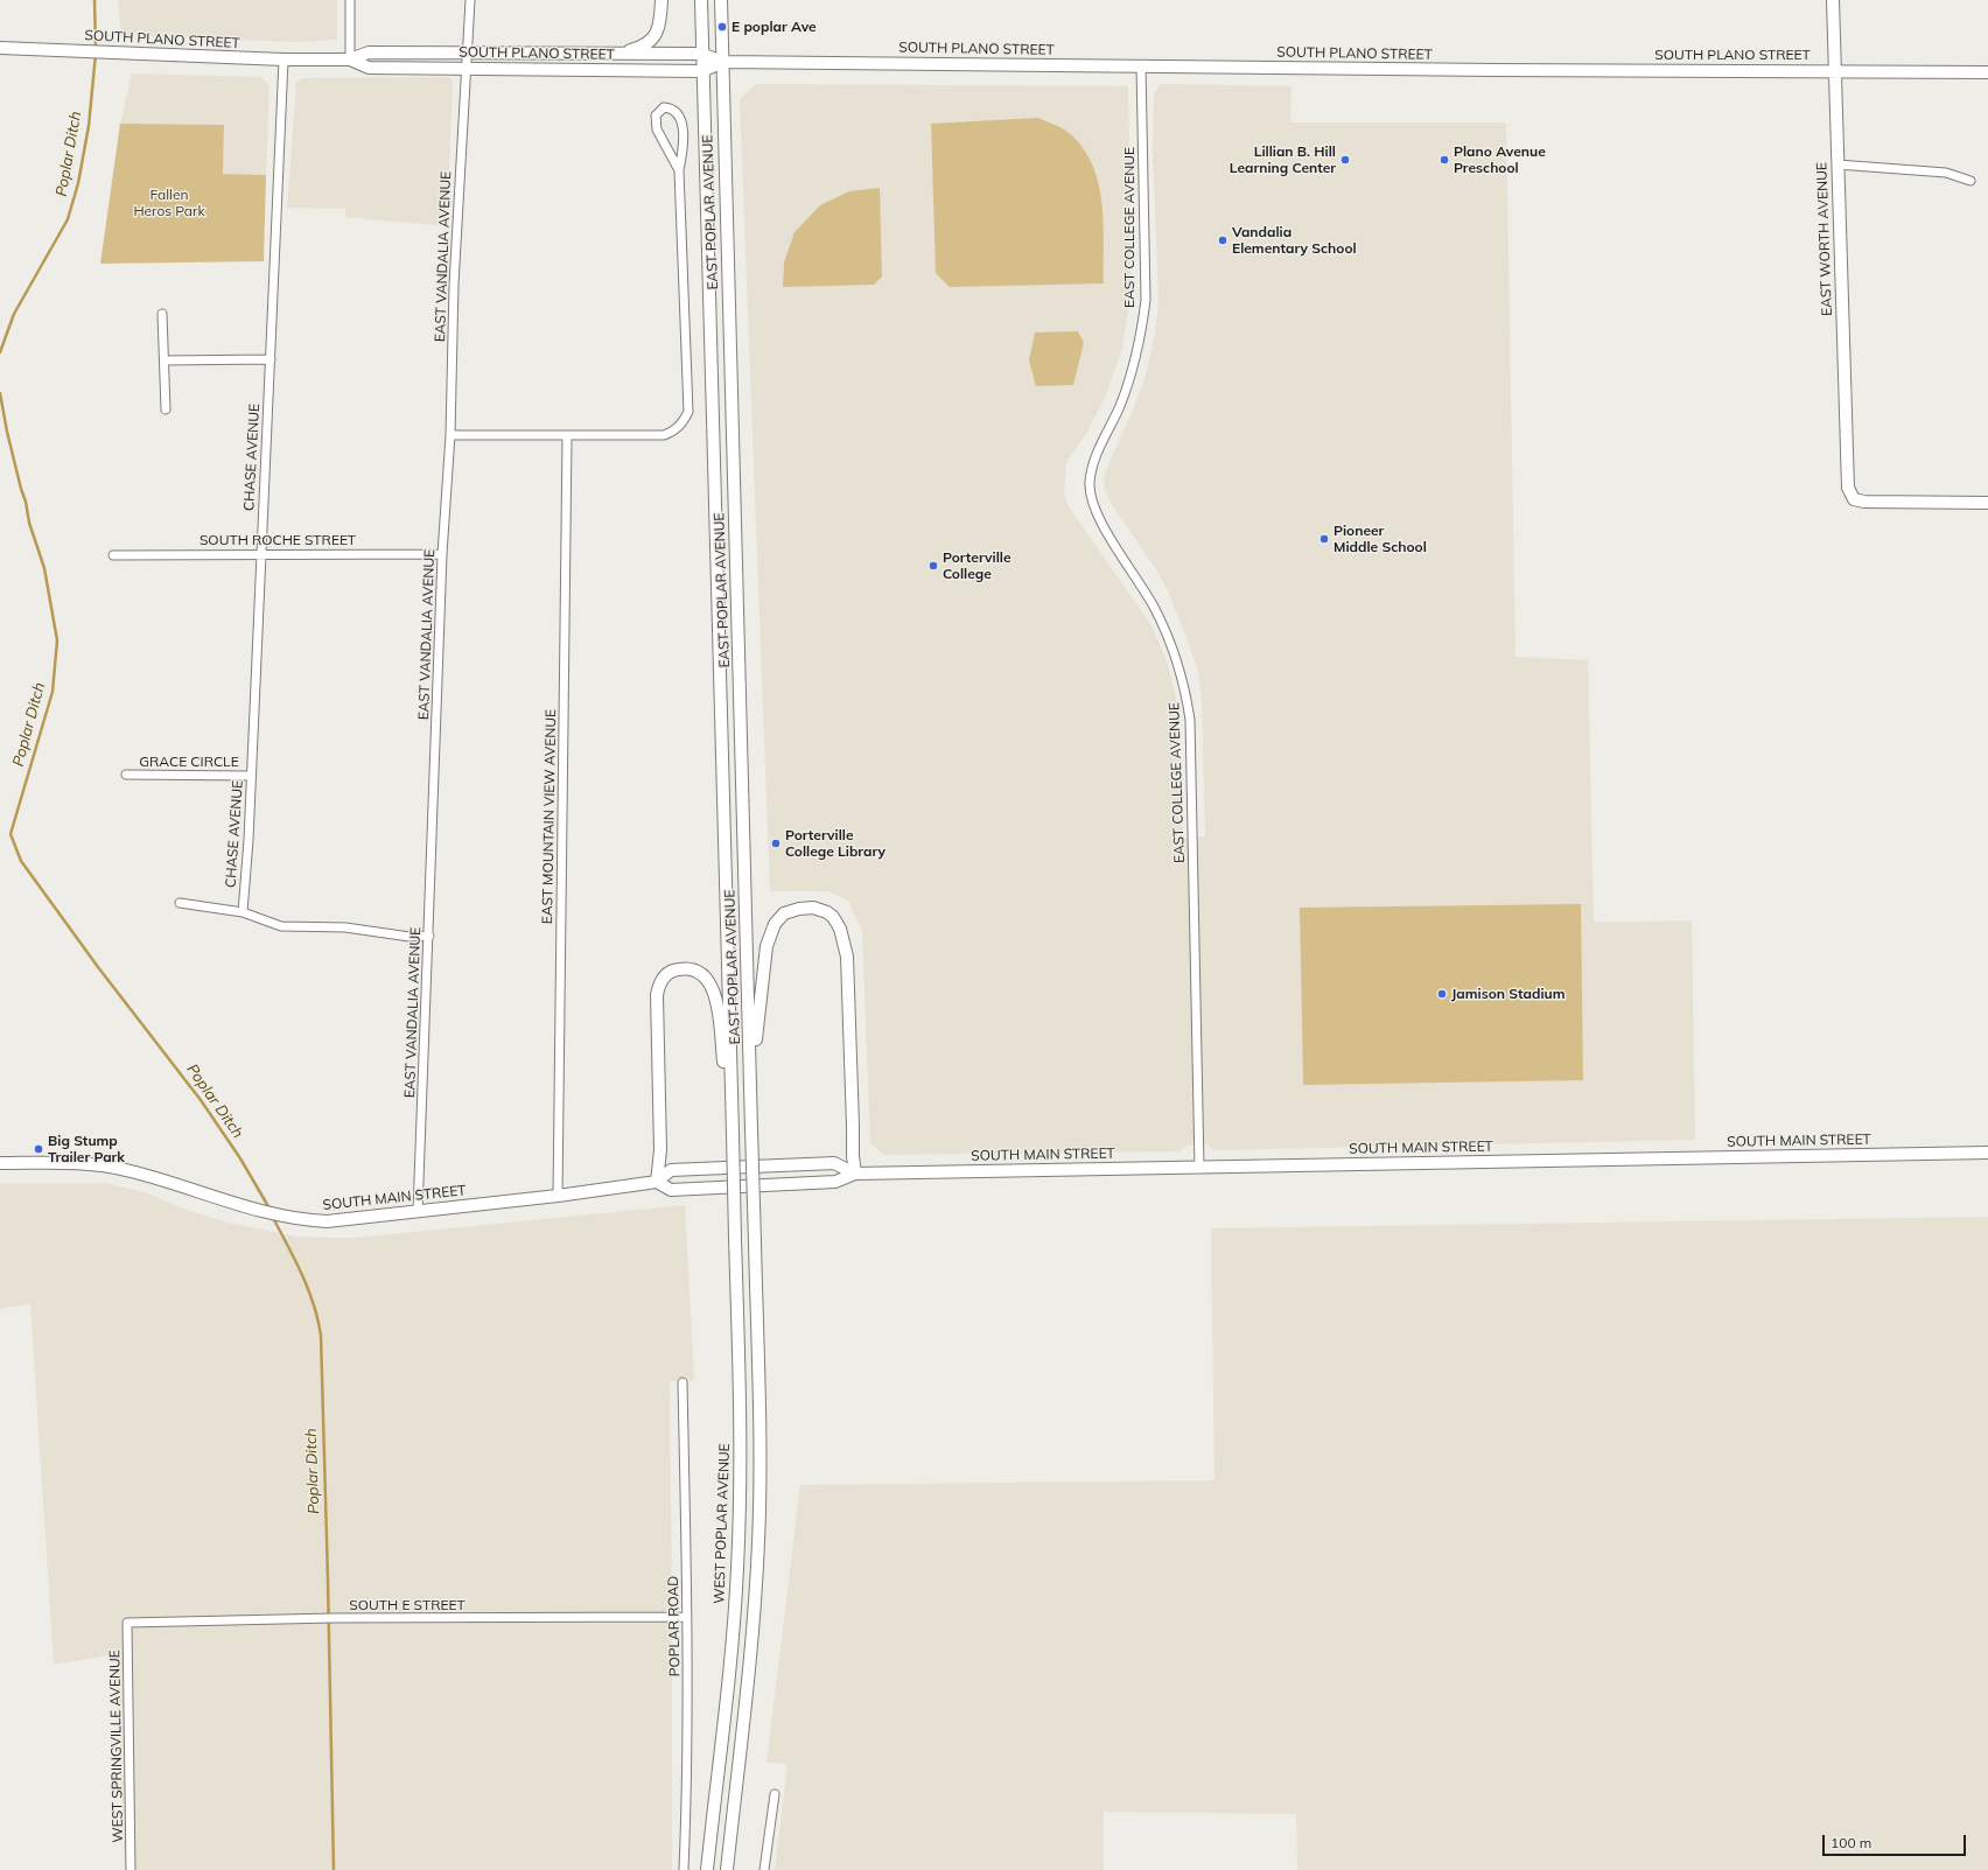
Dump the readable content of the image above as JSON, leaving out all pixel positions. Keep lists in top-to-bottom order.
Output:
{
  "streets": {
    "main road": [
      "SOUTH PLANO STREET",
      "EAST POPLAR AVENUE",
      "EAST WORTH AVENUE",
      "SOUTH MAIN STREET",
      "WEST POPLAR AVENUE"
    ],
    "street": [
      "EAST COLLEGE AVENUE",
      "EAST VANDALIA AVENUE",
      "CHASE AVENUE",
      "SOUTH ROCHE STREET",
      "GRACE CIRCLE",
      "EAST MOUNTAIN VIEW AVENUE",
      "SOUTH E STREET",
      "POPLAR ROAD",
      "WEST SPRINGVILLE AVENUE"
    ]
  },
  "crossings": [
    ["SOUTH PLANO STREET", "EAST POPLAR AVENUE"],
    ["SOUTH PLANO STREET", "EAST COLLEGE AVENUE"],
    ["SOUTH PLANO STREET", "EAST WORTH AVENUE"],
    ["SOUTH PLANO STREET", "EAST VANDALIA AVENUE"],
    ["SOUTH PLANO STREET", "CHASE AVENUE"],
    ["EAST POPLAR AVENUE", "EAST MOUNTAIN VIEW AVENUE"],
    ["EAST POPLAR AVENUE", "WEST POPLAR AVENUE"],
    ["EAST COLLEGE AVENUE", "SOUTH MAIN STREET"],
    ["EAST VANDALIA AVENUE", "SOUTH ROCHE STREET"],
    ["EAST VANDALIA AVENUE", "SOUTH MAIN STREET"],
    ["CHASE AVENUE", "SOUTH ROCHE STREET"],
    ["CHASE AVENUE", "GRACE CIRCLE"],
    ["EAST MOUNTAIN VIEW AVENUE", "SOUTH MAIN STREET"],
    ["SOUTH E STREET", "POPLAR ROAD"],
    ["SOUTH E STREET", "WEST SPRINGVILLE AVENUE"]
  ],
  "water": ["Poplar Ditch"],
  "parks": ["Fallen Heros Park"],
  "places": [
    "E poplar Ave",
    "Lillian B. Hill Learning Center",
    "Plano Avenue Preschool",
    "Vandalia Elementary School",
    "Pioneer Middle School",
    "Porterville College",
    "Porterville College Library",
    "Jamison Stadium",
    "Big Stump Trailer Park"
  ],
  "scale_bar": "100 m"
}
